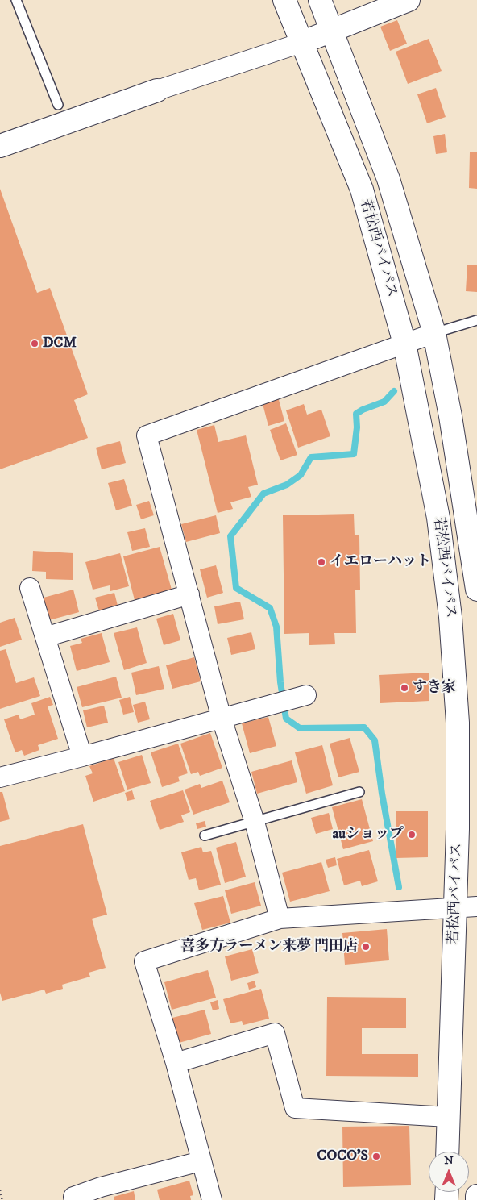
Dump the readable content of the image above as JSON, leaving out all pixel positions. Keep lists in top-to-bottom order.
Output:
{
  "streets": {
    "main road": ["若松西バイパス"]
  },
  "places": [
    "DCM",
    "イエローハット",
    "すき家",
    "auショップ",
    "喜多方ラーメン来夢 門田店",
    "COCO’S"
  ],
  "north": "top"
}
